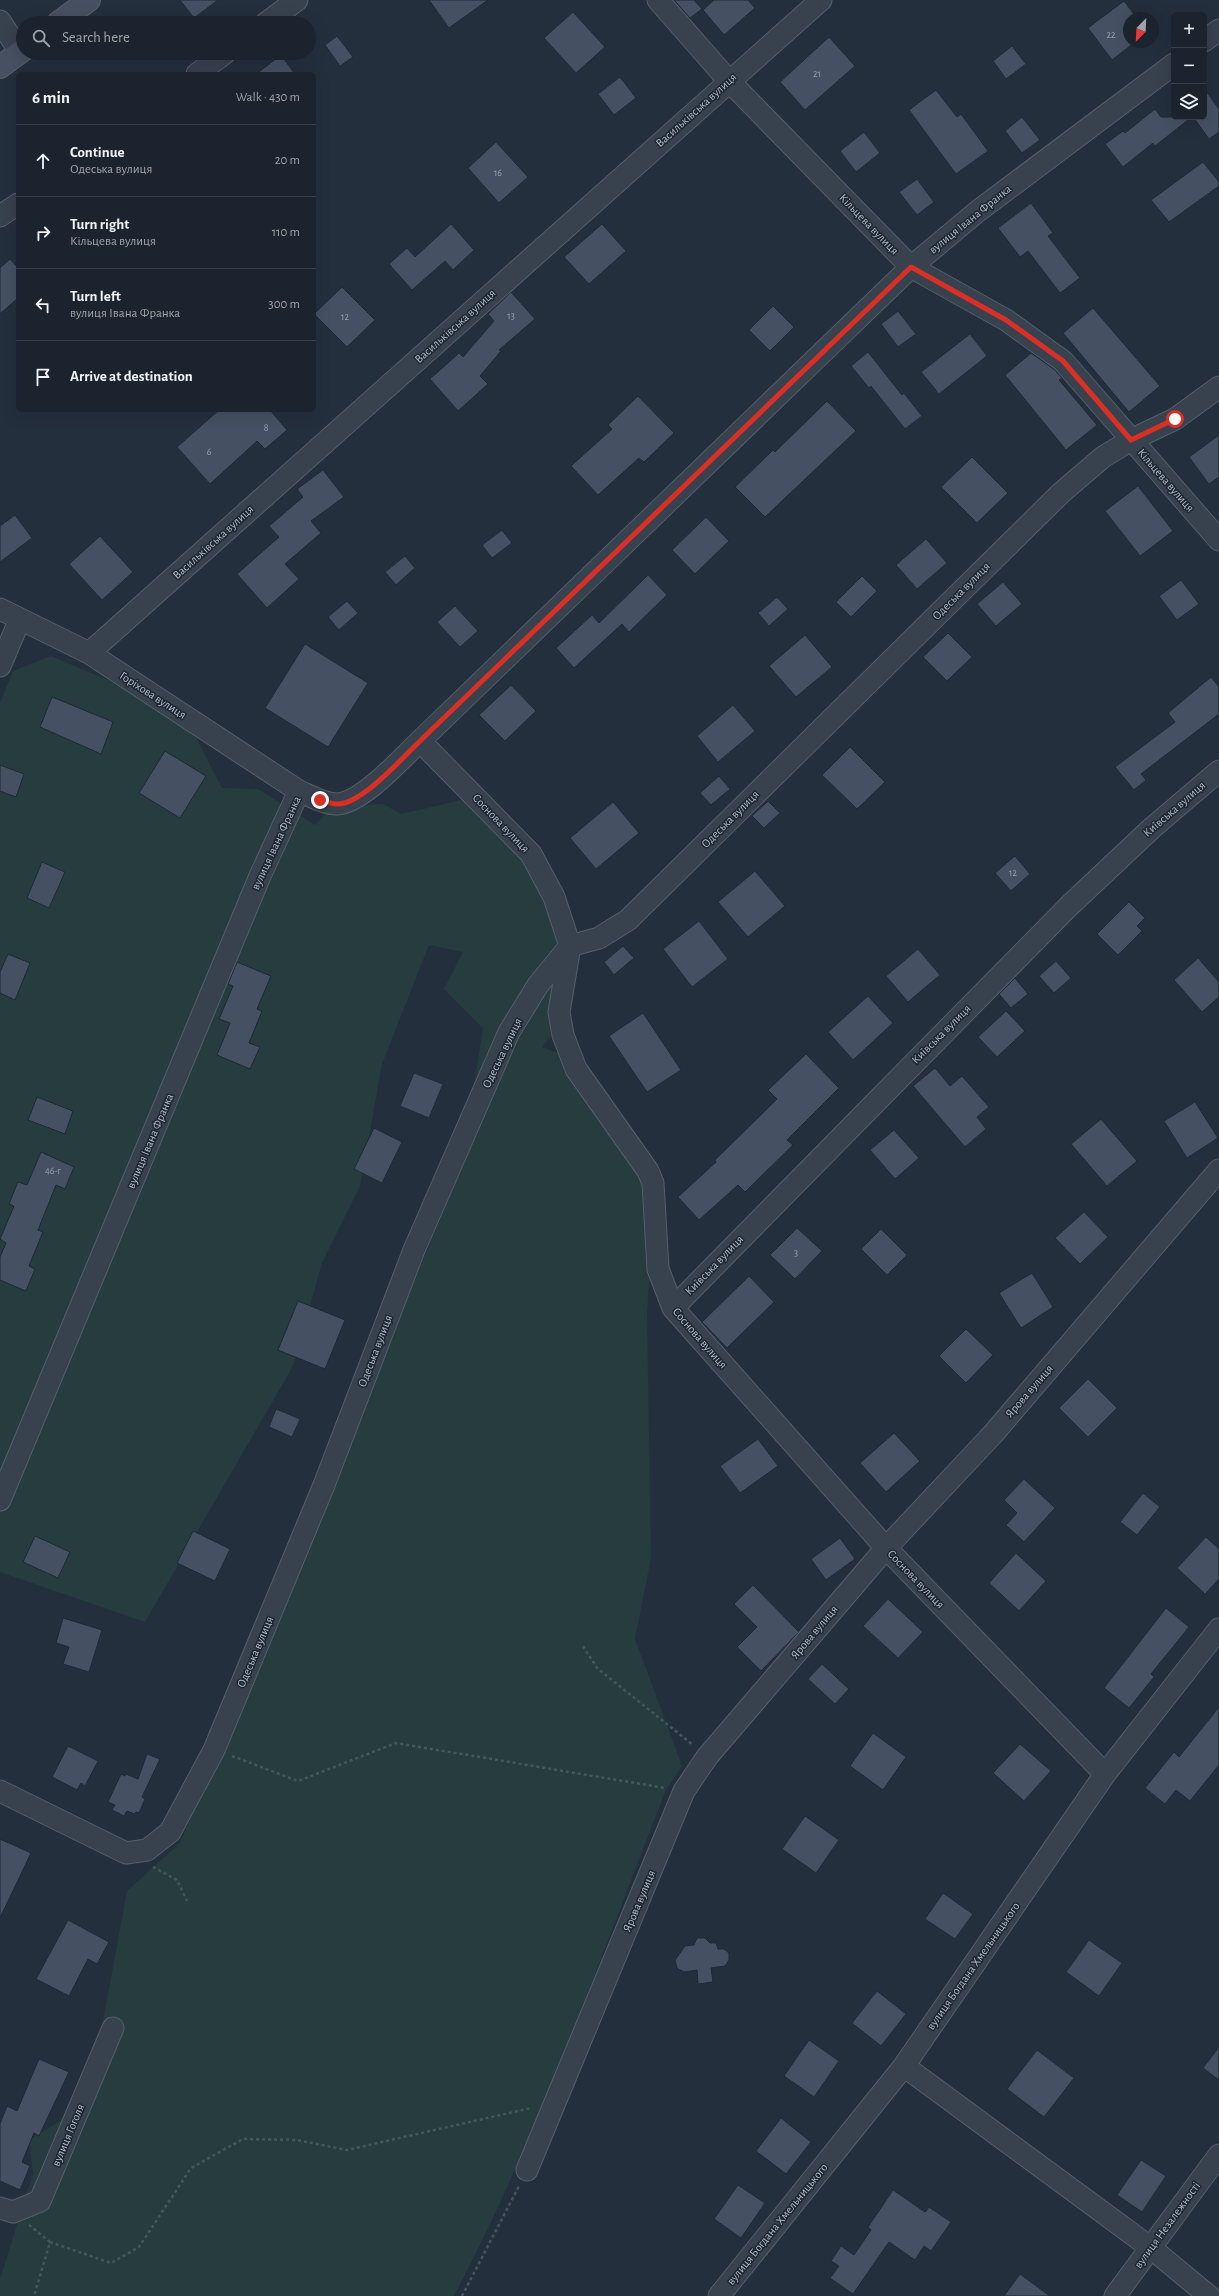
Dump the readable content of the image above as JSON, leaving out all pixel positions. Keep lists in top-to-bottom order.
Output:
{
  "streets": {
    "street": [
      "Васильківська вулиця",
      "вулиця Івана Франка",
      "Кільцева вулиця",
      "Одеська вулиця",
      "Горіхова вулиця",
      "Київська вулиця",
      "Соснова вулиця",
      "Ярова вулиця",
      "вулиця Богдана Хмельницького",
      "вулиця Гоголя",
      "вулиця Незалежності"
    ]
  },
  "crossings": [
    ["Васильківська вулиця", "Кільцева вулиця"],
    ["Васильківська вулиця", "Горіхова вулиця"],
    ["вулиця Івана Франка", "Кільцева вулиця"],
    ["вулиця Івана Франка", "Горіхова вулиця"],
    ["вулиця Івана Франка", "Соснова вулиця"],
    ["Кільцева вулиця", "Одеська вулиця"],
    ["Одеська вулиця", "Соснова вулиця"],
    ["Київська вулиця", "Соснова вулиця"],
    ["Соснова вулиця", "Ярова вулиця"],
    ["Соснова вулиця", "вулиця Богдана Хмельницького"]
  ],
  "house_numbers": [
    "22",
    "21",
    "16",
    "13",
    "12",
    "8",
    "6",
    "12",
    "46-г",
    "3"
  ],
  "north": "bottom left",
  "page": {
    "map_buttons": ["+", "−"],
    "search": "Search here",
    "heading": ["6 min", "Walk · 430 m"],
    "list": [
      ["Continue", "Одеська вулиця", "20 m"],
      ["Turn right", "Кільцева вулиця", "110 m"],
      ["Turn left", "вулиця Івана Франка", "300 m"],
      "Arrive at destination"
    ]
  }
}
